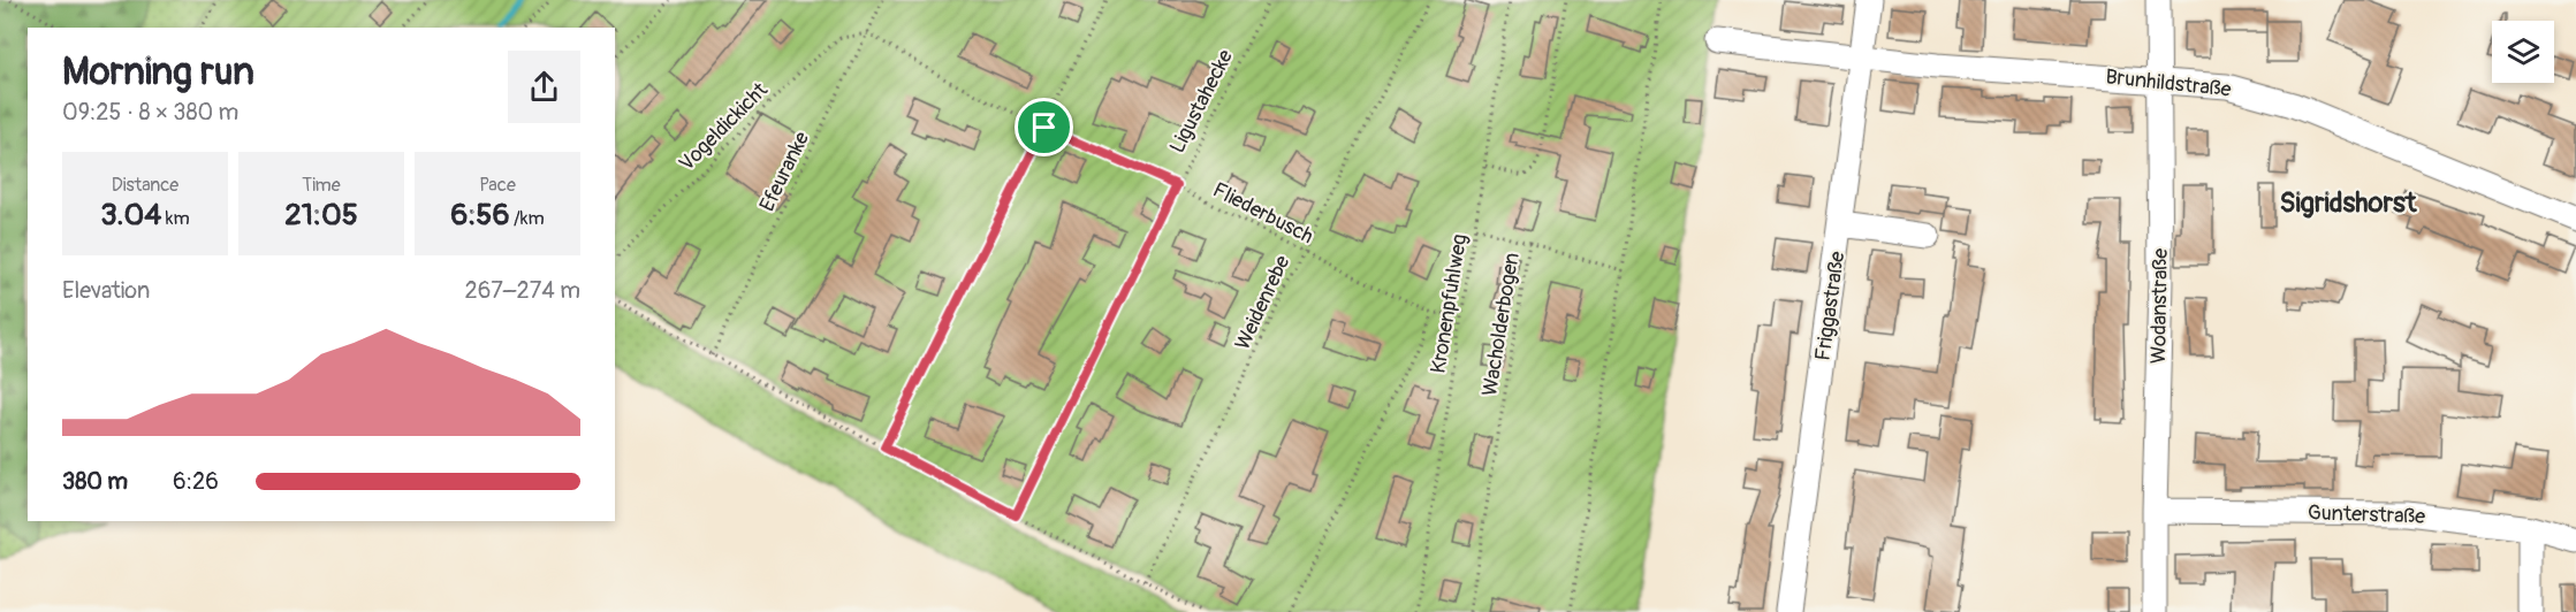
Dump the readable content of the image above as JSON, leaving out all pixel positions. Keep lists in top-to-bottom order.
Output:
{
  "streets": {
    "street": [
      "Brunhildstraße",
      "Friggastraße",
      "Wodanstraße",
      "Gunterstraße"
    ],
    "path": [
      "Ligustahecke",
      "Vogeldickicht",
      "Efeuranke",
      "Fliederbusch",
      "Weidenrebe",
      "Kronenpfuhlweg",
      "Wacholderbogen"
    ]
  },
  "crossings": [
    ["Brunhildstraße", "Friggastraße"],
    ["Brunhildstraße", "Wodanstraße"],
    ["Ligustahecke", "Fliederbusch"],
    ["Vogeldickicht", "Efeuranke"],
    ["Vogeldickicht", "Fliederbusch"],
    ["Efeuranke", "Fliederbusch"],
    ["Fliederbusch", "Weidenrebe"],
    ["Fliederbusch", "Kronenpfuhlweg"],
    ["Wodanstraße", "Gunterstraße"]
  ],
  "districts": ["Sigridshorst"],
  "page": {
    "heading": ["Morning run", "09:25 · 8 × 380 m"],
    "stats": [
      ["Distance", "3.04 km"],
      ["Time", "21:05"],
      ["Pace", "6:56 /km"]
    ],
    "chart": ["Elevation", "267–274 m"],
    "list": [
      {
        "name": "380 m",
        "note": "6:26"
      }
    ]
  }
}
